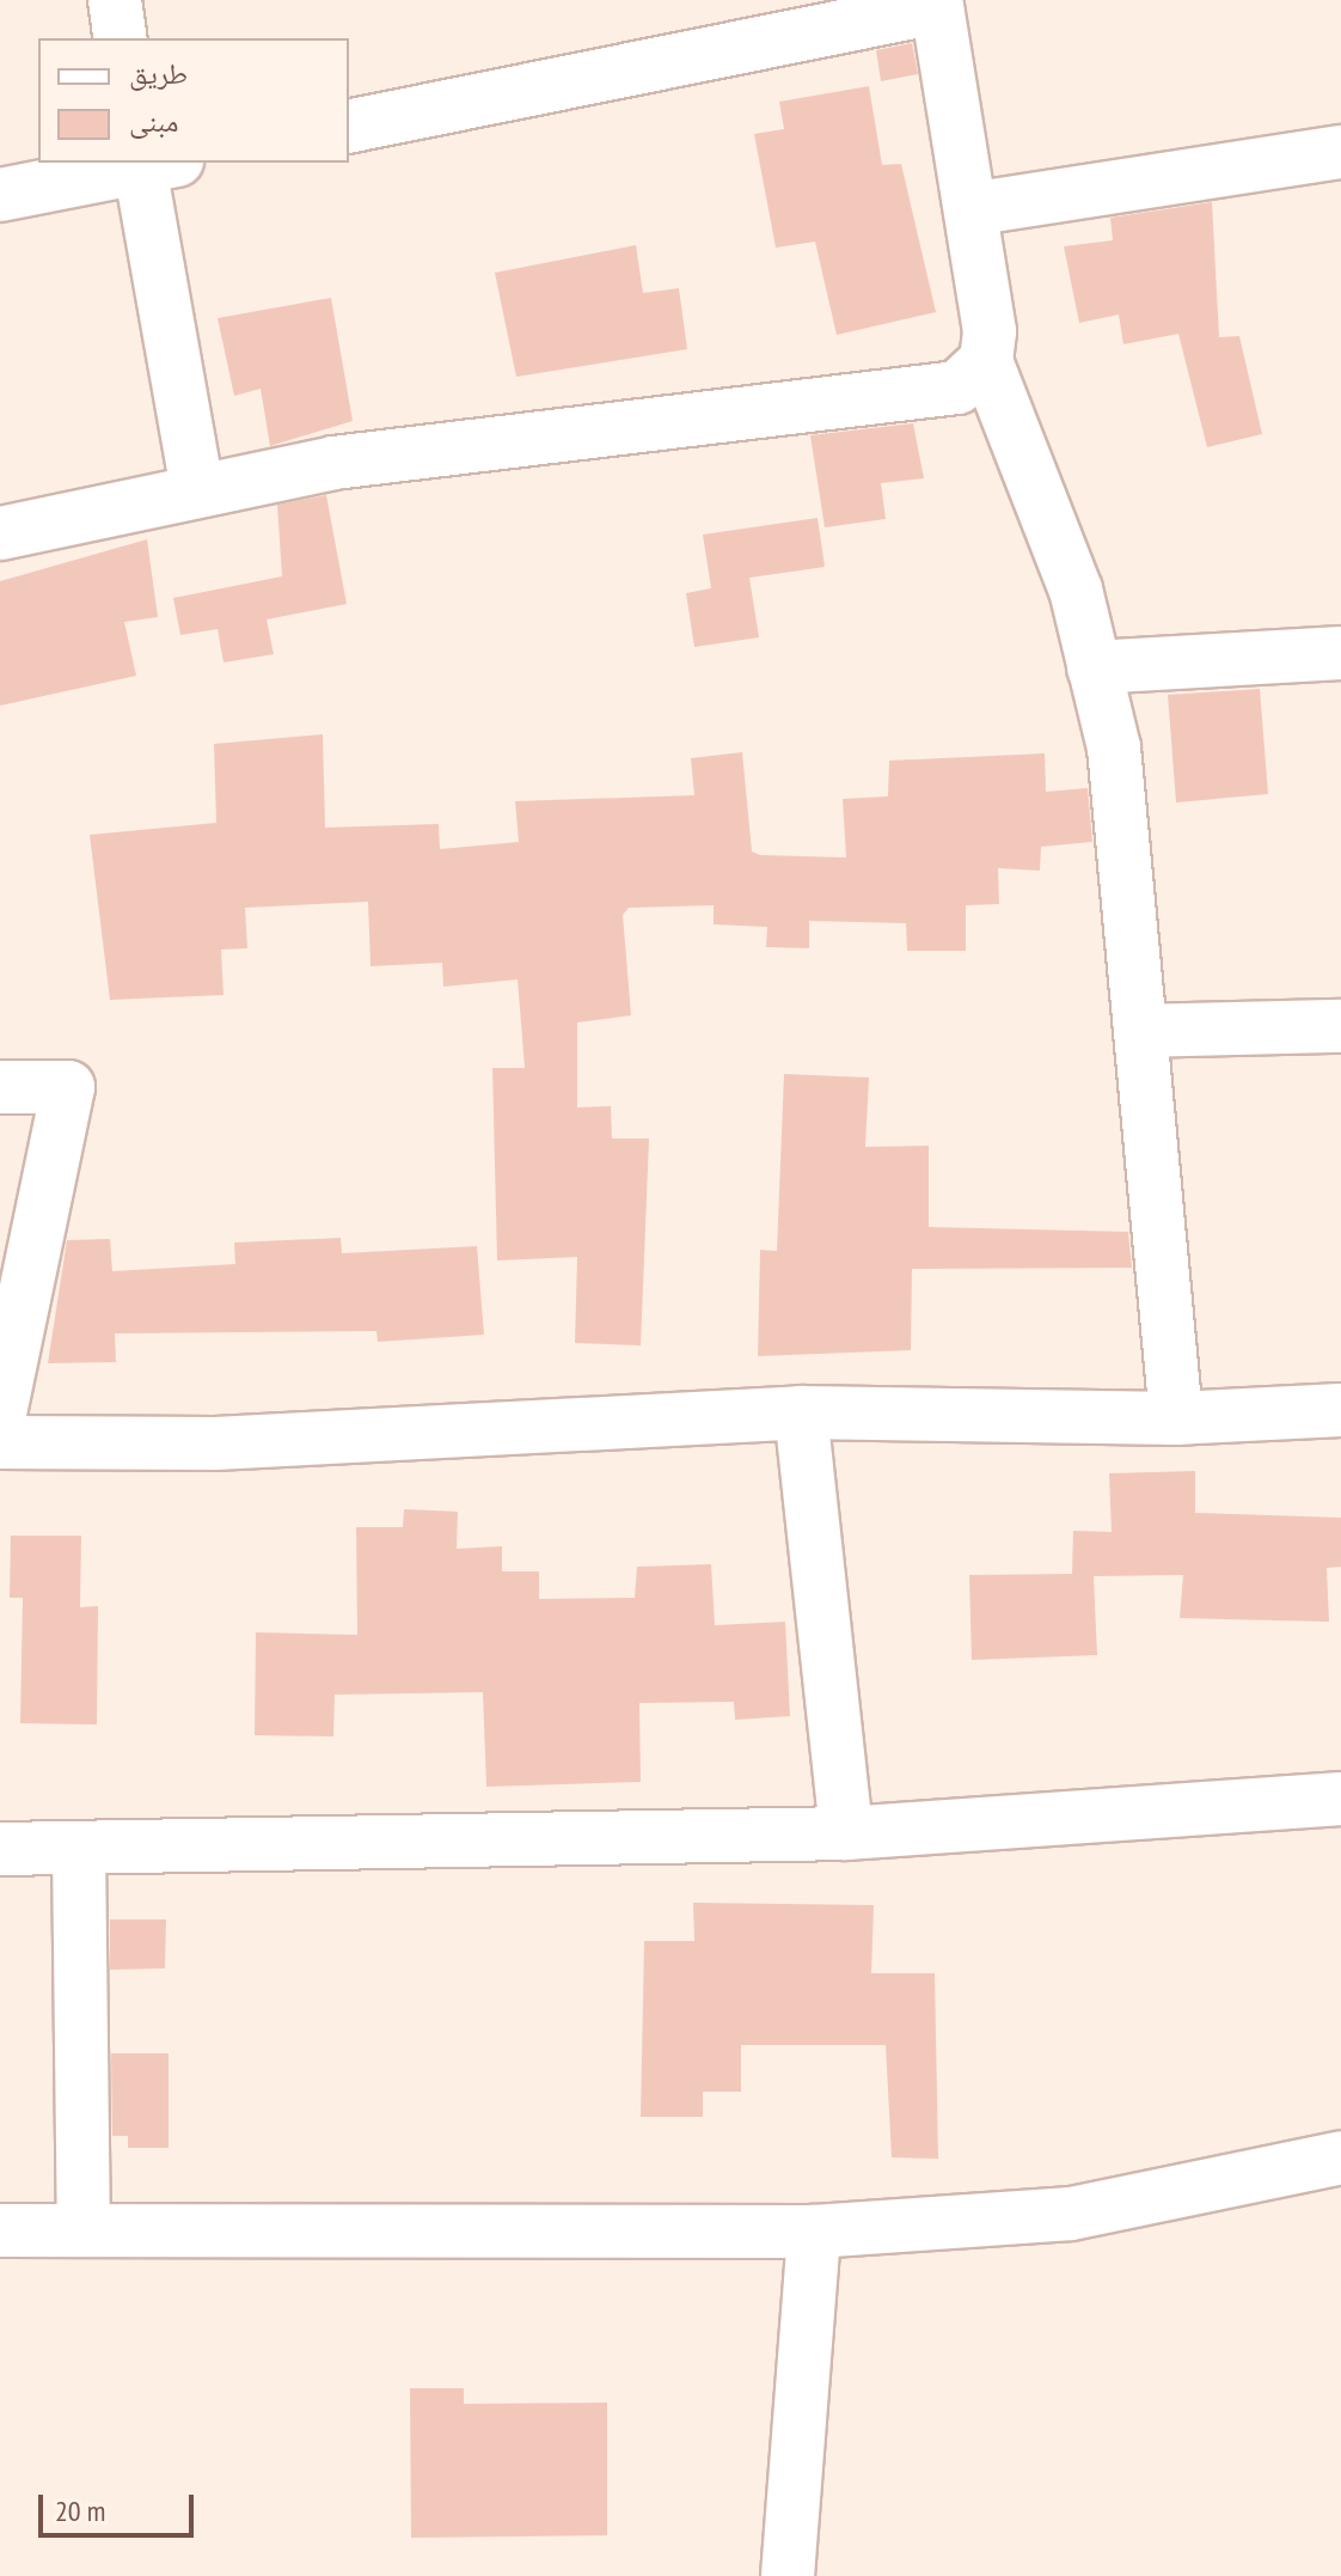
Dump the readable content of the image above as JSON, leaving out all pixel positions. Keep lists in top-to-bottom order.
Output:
{
  "legend": ["طريق", "مبنى"],
  "scale_bar": "20 m"
}
